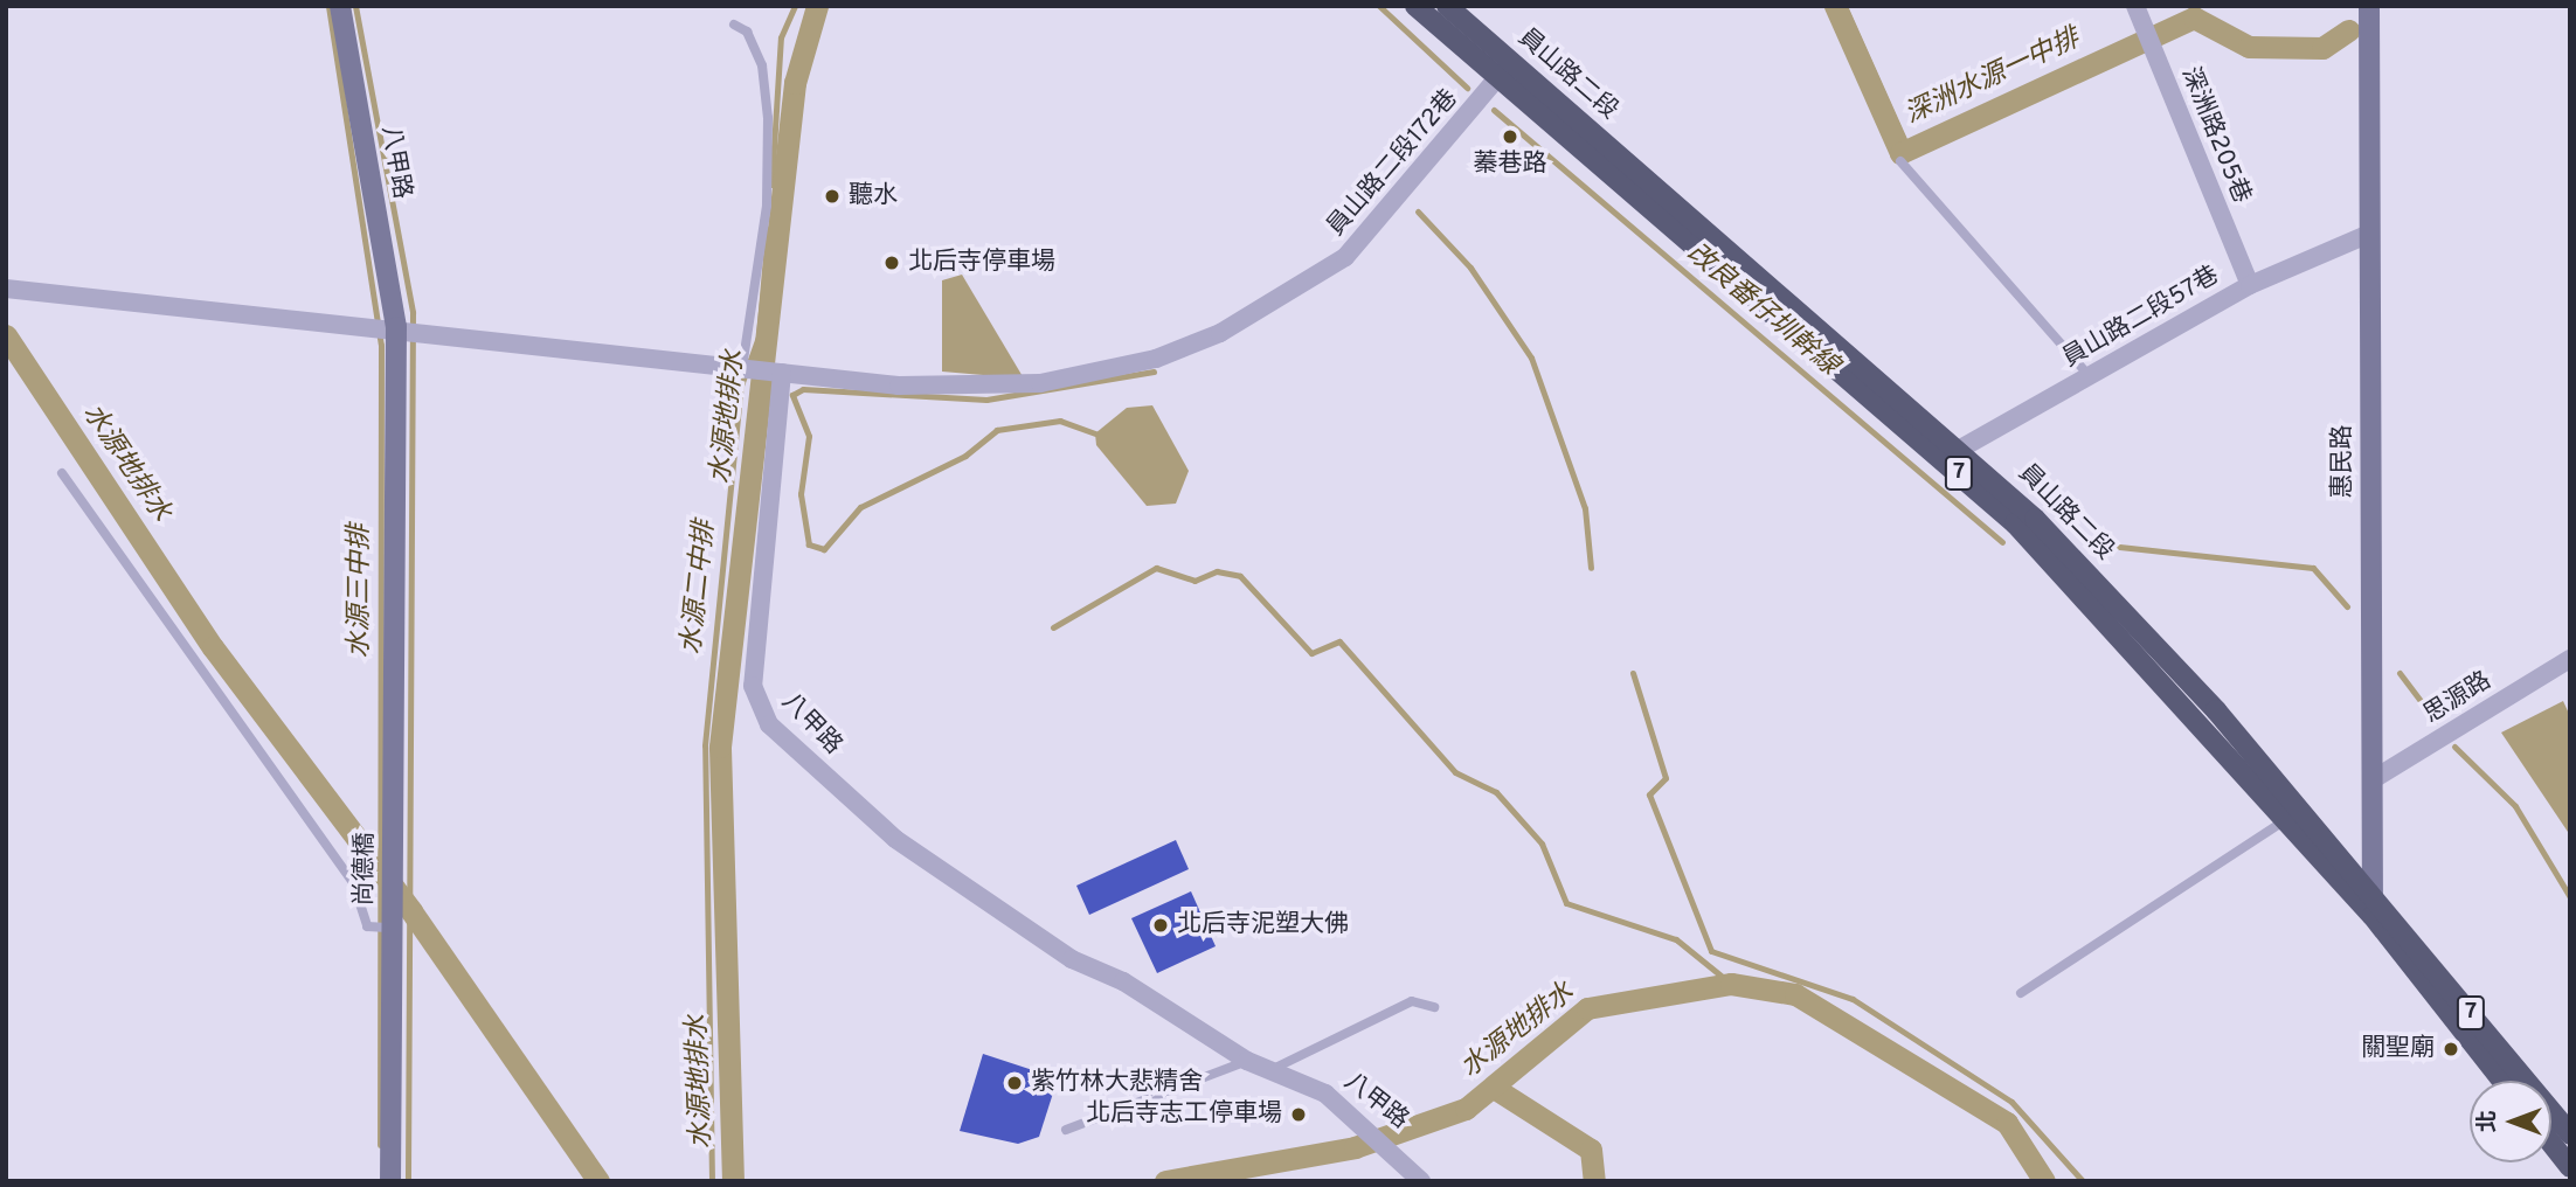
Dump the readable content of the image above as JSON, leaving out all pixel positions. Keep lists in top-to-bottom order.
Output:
{
  "streets": {
    "main road": ["員山路二段", "7"],
    "street": [
      "深洲路205巷",
      "八甲路",
      "員山路二段172巷",
      "員山路二段57巷",
      "惠民路",
      "思源路",
      "尚德橋"
    ]
  },
  "crossings": [
    ["員山路二段", "員山路二段172巷"],
    ["員山路二段", "員山路二段57巷"],
    ["員山路二段", "惠民路"],
    ["深洲路205巷", "員山路二段57巷"],
    ["八甲路", "員山路二段172巷"],
    ["八甲路", "尚德橋"],
    ["員山路二段57巷", "惠民路"],
    ["惠民路", "思源路"]
  ],
  "water": [
    "深洲水源一中排",
    "改良番仔圳幹線",
    "水源地排水",
    "水源二中排",
    "水源三中排"
  ],
  "places": [
    "蓁巷路",
    "聽水",
    "北后寺停車場",
    "北后寺泥塑大佛",
    "關聖廟",
    "紫竹林大悲精舍",
    "北后寺志工停車場"
  ],
  "north": "left"
}
